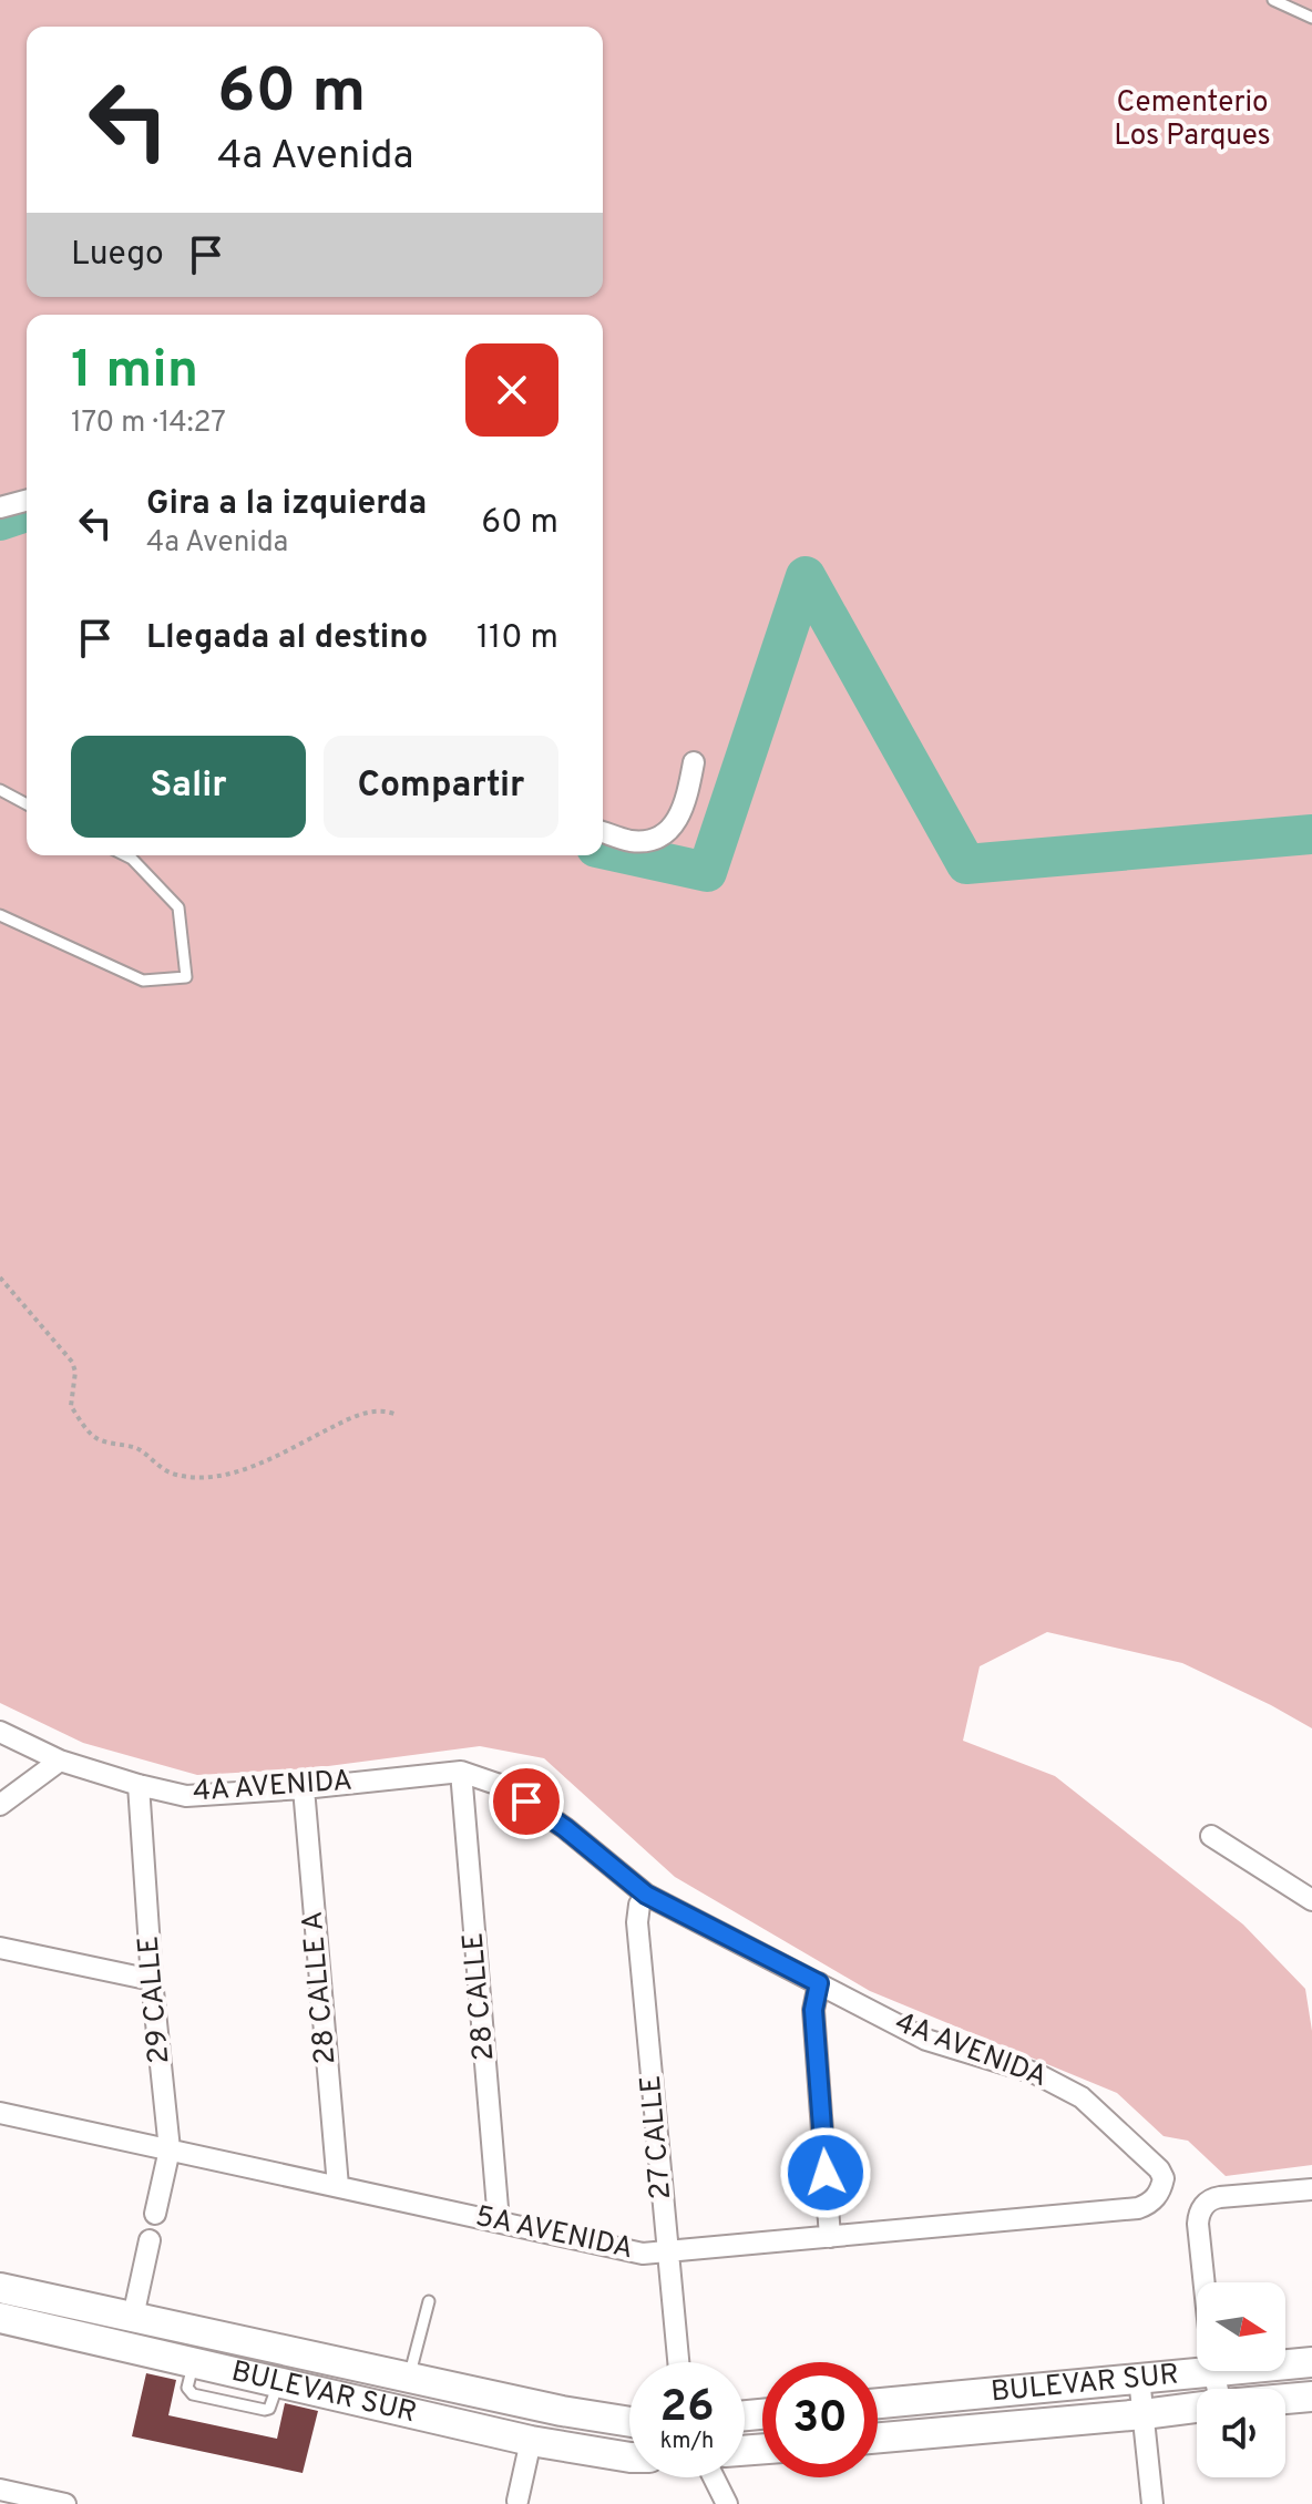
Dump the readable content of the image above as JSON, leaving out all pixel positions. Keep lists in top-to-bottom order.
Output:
{
  "streets": {
    "main road": ["BULEVAR SUR"],
    "street": [
      "4A AVENIDA",
      "28 CALLE A",
      "28 CALLE",
      "29 CALLE",
      "27 CALLE",
      "5A AVENIDA"
    ]
  },
  "crossings": [
    ["4A AVENIDA", "28 CALLE A"],
    ["4A AVENIDA", "28 CALLE"],
    ["4A AVENIDA", "29 CALLE"],
    ["4A AVENIDA", "27 CALLE"],
    ["4A AVENIDA", "5A AVENIDA"],
    ["28 CALLE A", "5A AVENIDA"],
    ["28 CALLE", "5A AVENIDA"],
    ["29 CALLE", "5A AVENIDA"],
    ["27 CALLE", "5A AVENIDA"]
  ],
  "parks": ["Cementerio Los Parques"],
  "north": "right",
  "page": {
    "turn": ["60 m", "4a Avenida"],
    "then": "Luego",
    "heading": ["1 min", "170 m · 14:27"],
    "list": [
      {
        "name": "Gira a la izquierda",
        "note": "4a Avenida",
        "value": "60 m"
      },
      {
        "name": "Llegada al destino",
        "value": "110 m"
      }
    ],
    "buttons": ["Salir", "Compartir"],
    "speed": "26 km/h",
    "limit": "30"
  }
}
